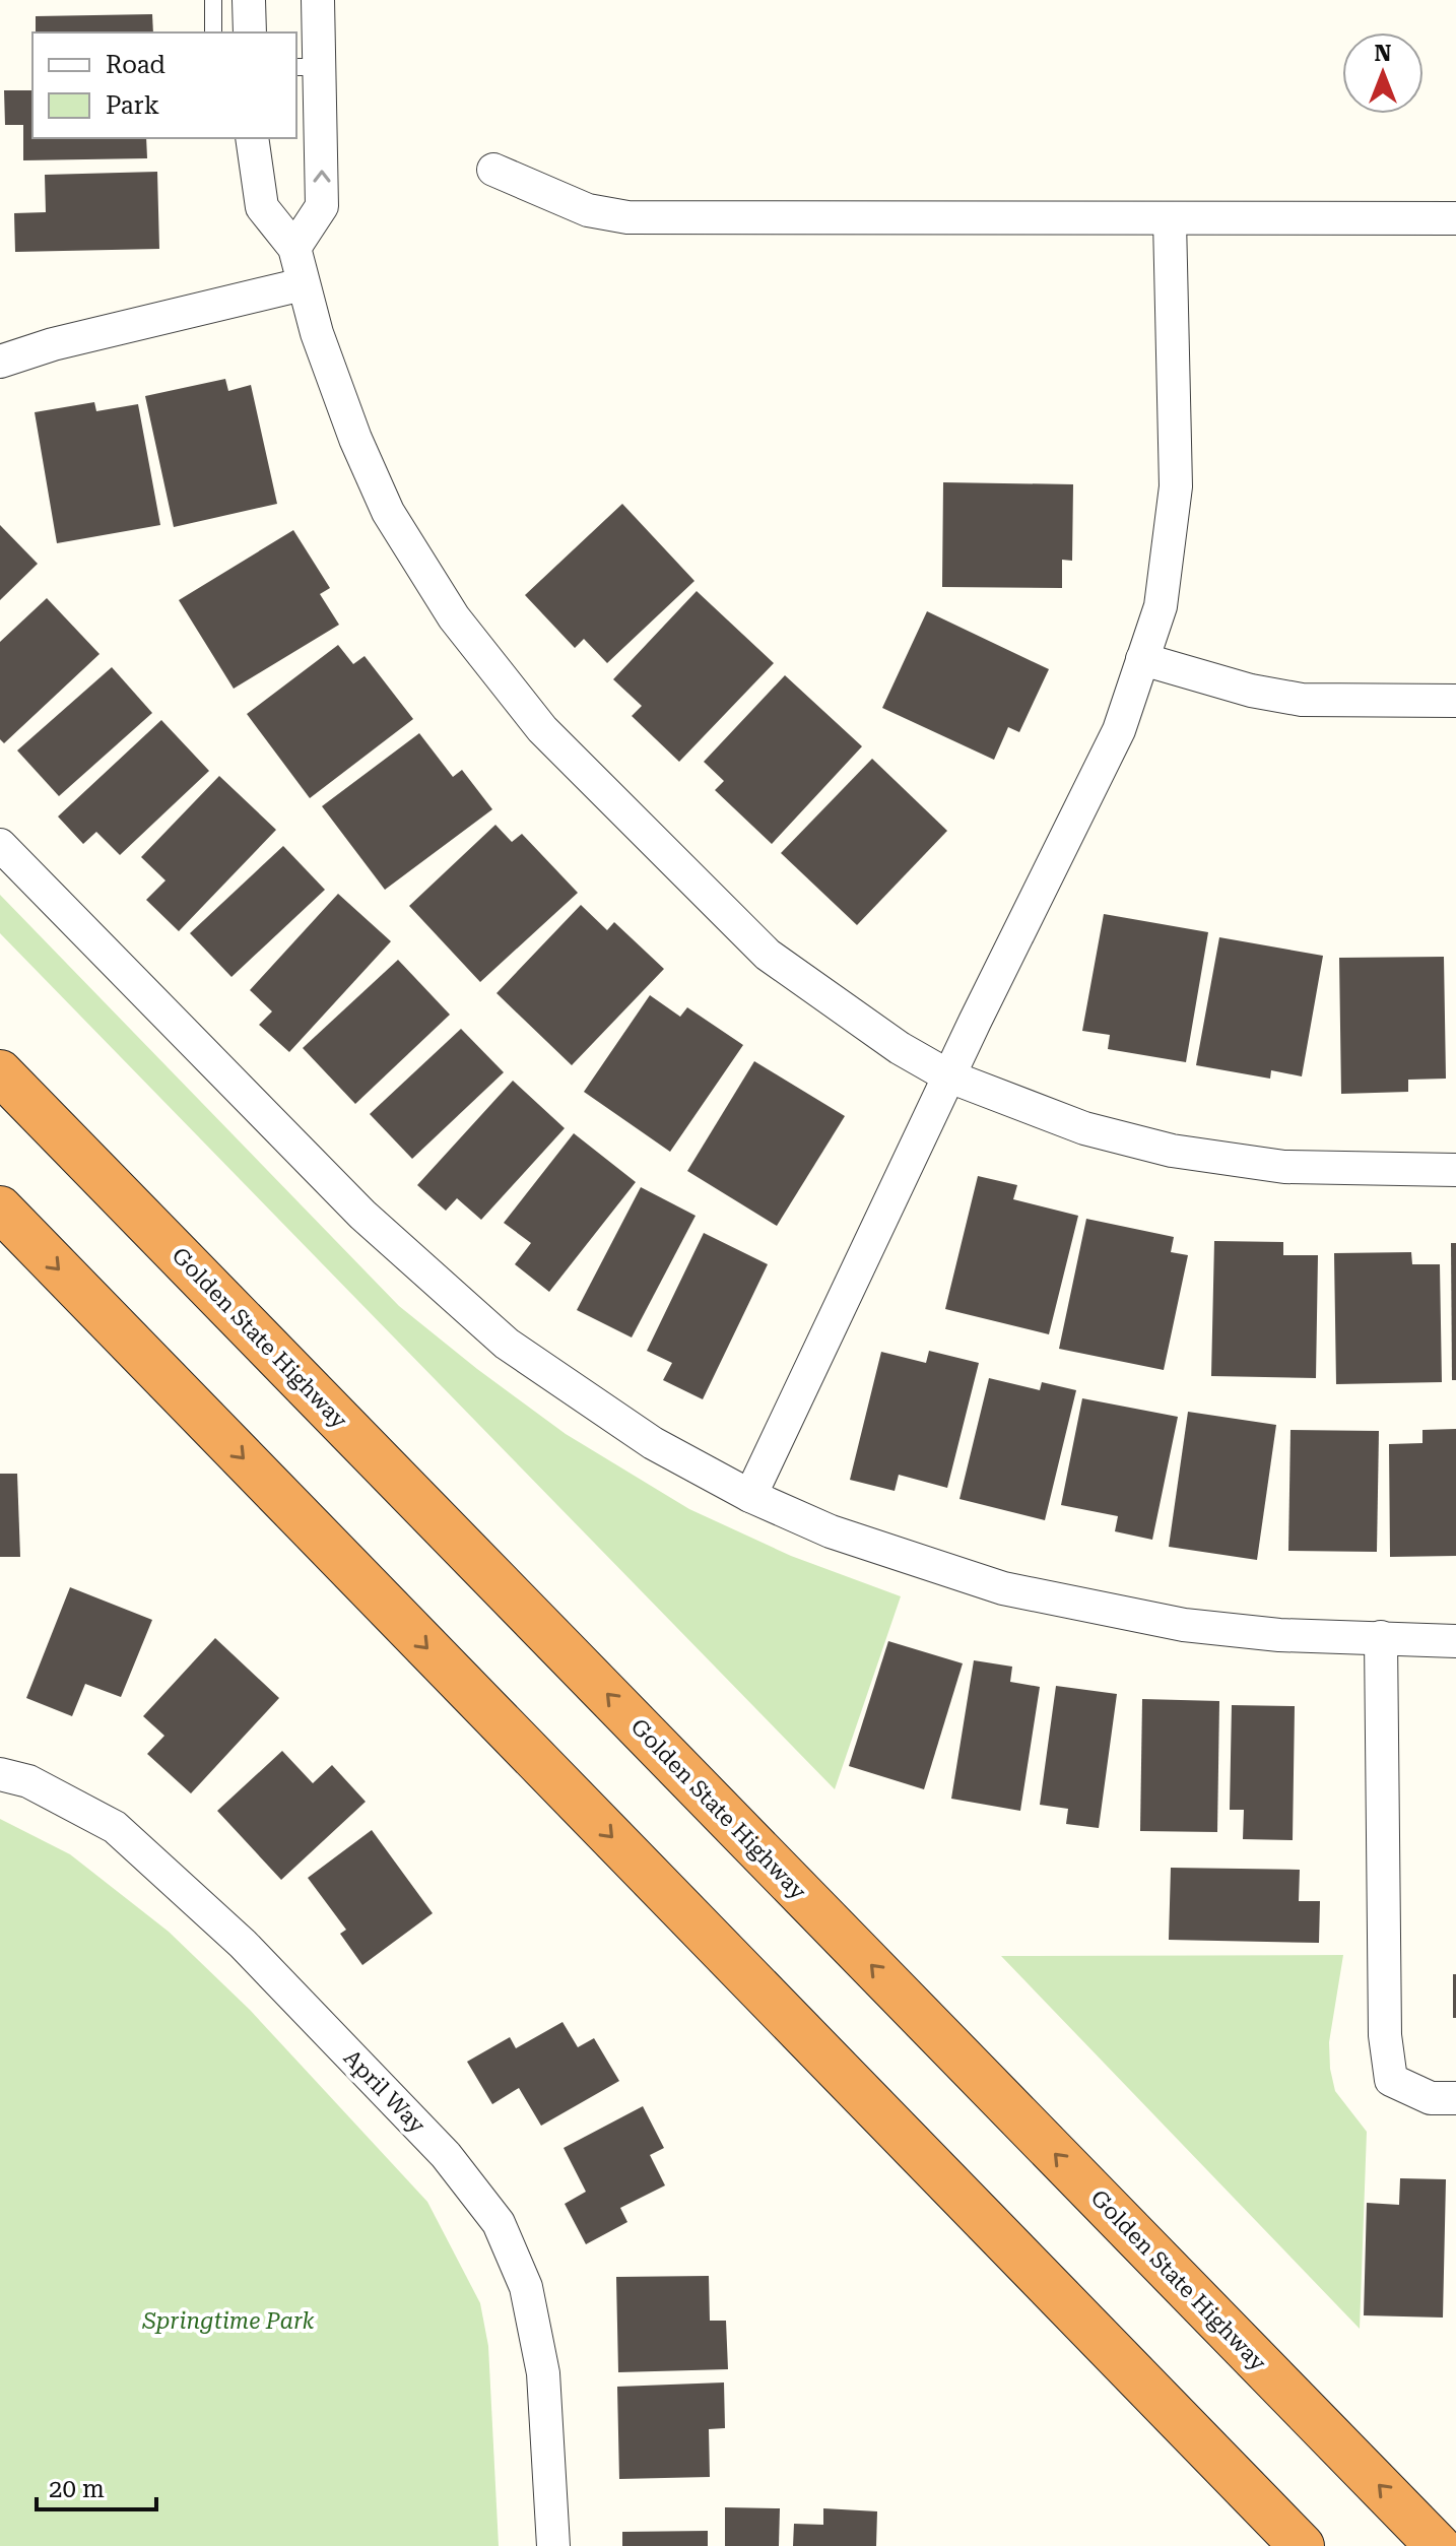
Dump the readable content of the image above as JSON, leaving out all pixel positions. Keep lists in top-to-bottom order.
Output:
{
  "streets": {
    "highway": ["Golden State Highway"],
    "street": ["April Way"]
  },
  "parks": ["Springtime Park"],
  "legend": ["Road", "Park"],
  "scale_bar": "20 m",
  "north": "top"
}
